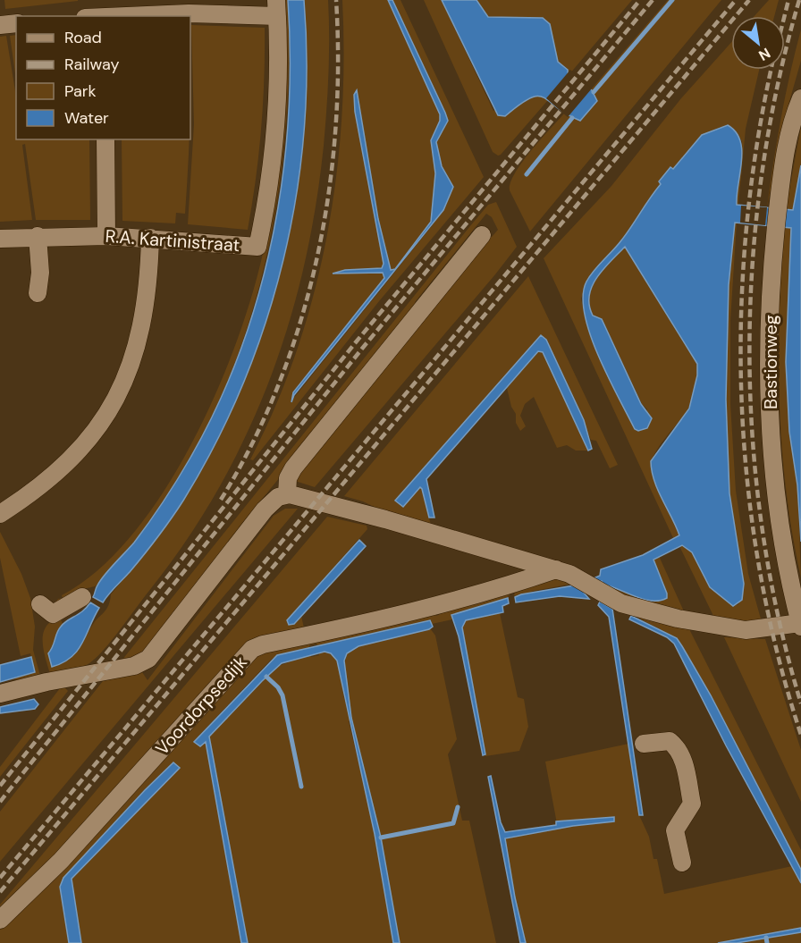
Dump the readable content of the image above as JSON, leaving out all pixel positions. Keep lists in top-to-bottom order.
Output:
{
  "streets": {
    "street": ["R.A. Kartinistraat", "Bastionweg", "Voordorpsedijk"]
  },
  "legend": [
    "Road",
    "Railway",
    "Park",
    "Water"
  ],
  "north": "bottom right"
}
